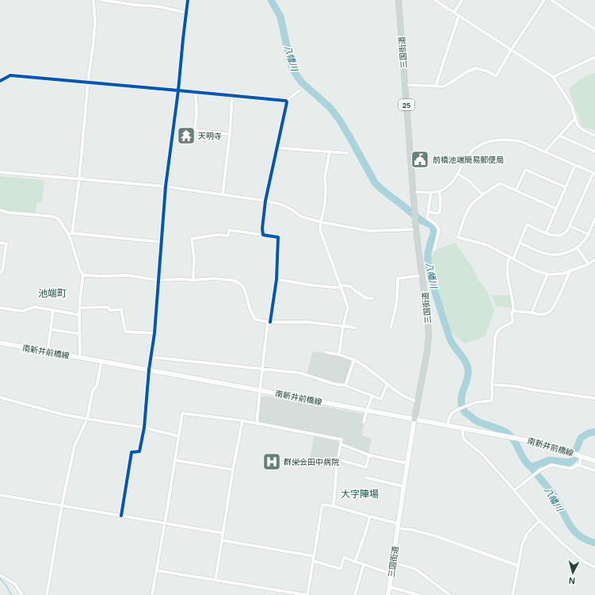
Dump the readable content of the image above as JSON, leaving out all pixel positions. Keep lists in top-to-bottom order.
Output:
{
  "streets": {
    "main road": ["三国街道", "25", "南新井前橋線"]
  },
  "crossings": [
    ["三国街道", "南新井前橋線"]
  ],
  "districts": ["池端町", "大字陣場"],
  "water": ["八幡川"],
  "places": {
    "temple": ["天明寺"],
    "public building": ["前橋池端簡易郵便局"],
    "hospital": ["群栄会田中病院"]
  },
  "north": "bottom"
}
